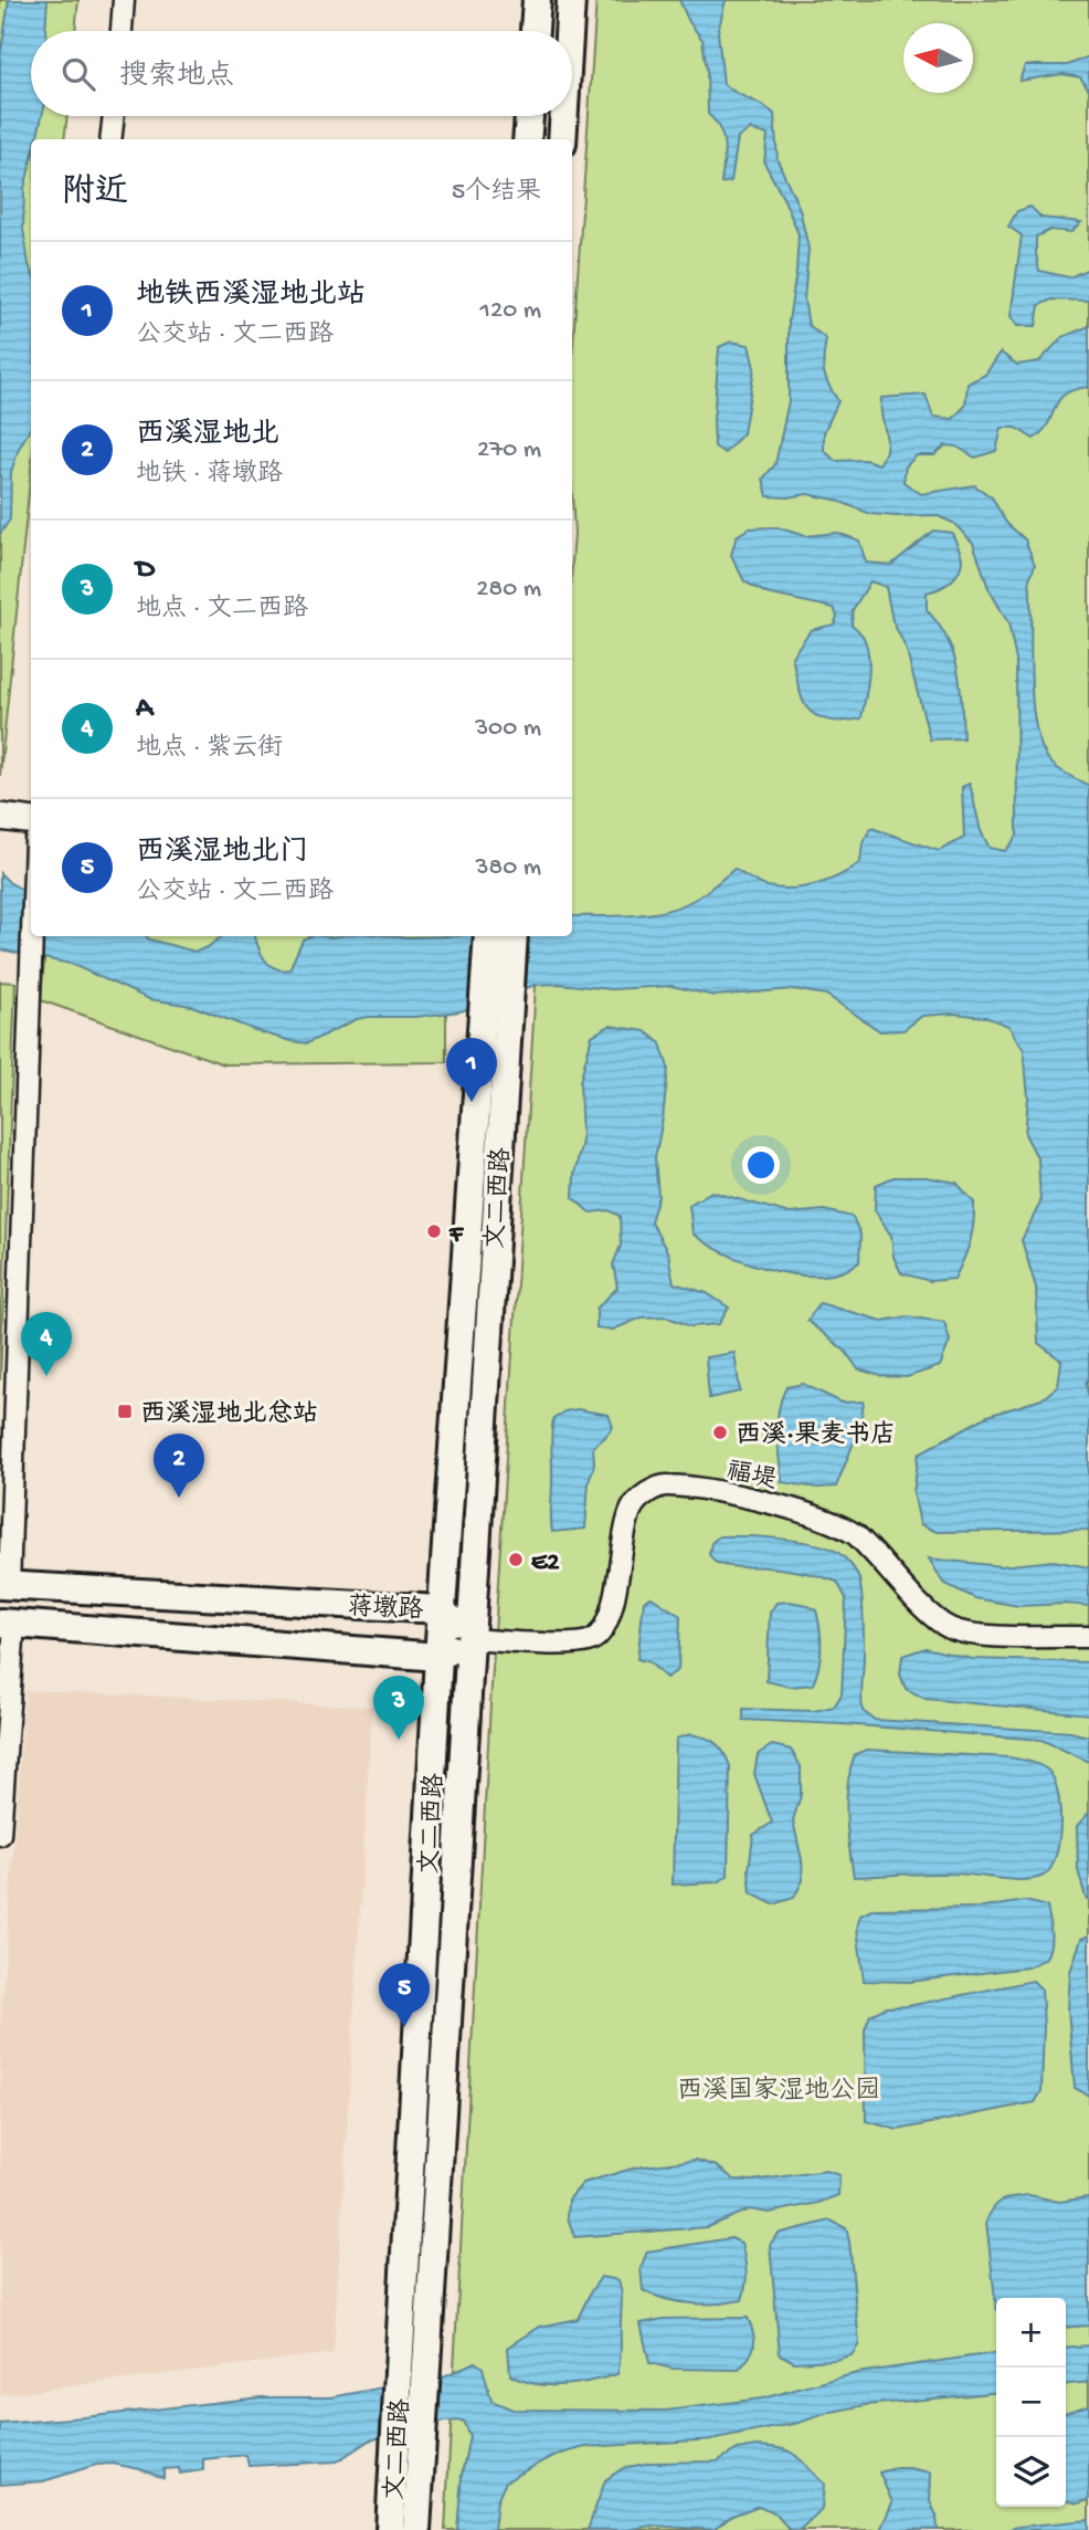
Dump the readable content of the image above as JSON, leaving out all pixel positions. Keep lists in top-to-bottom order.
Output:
{
  "streets": {
    "main road": ["文二西路", "蒋墩路"],
    "street": ["福堤"]
  },
  "crossings": [
    ["文二西路", "福堤"],
    ["文二西路", "蒋墩路"],
    ["福堤", "蒋墩路"]
  ],
  "parks": ["西溪国家湿地公园"],
  "places": {
    "other": ["F", "西溪·果麦书店", "E2"],
    "transit": ["西溪湿地北总站"]
  },
  "north": "left",
  "page": {
    "search": "搜索地点",
    "heading": ["附近", "5个结果"],
    "list": [
      {
        "mark": "1",
        "name": "地铁西溪湿地北站",
        "note": "公交站 · 文二西路",
        "value": "120 m"
      },
      {
        "mark": "2",
        "name": "西溪湿地北",
        "note": "地铁 · 蒋墩路",
        "value": "270 m"
      },
      {
        "mark": "3",
        "name": "D",
        "note": "地点 · 文二西路",
        "value": "280 m"
      },
      {
        "mark": "4",
        "name": "A",
        "note": "地点 · 紫云街",
        "value": "300 m"
      },
      {
        "mark": "5",
        "name": "西溪湿地北门",
        "note": "公交站 · 文二西路",
        "value": "380 m"
      }
    ],
    "pins": [
      "1",
      "4",
      "2",
      "3",
      "5"
    ],
    "map_buttons": ["+", "−"]
  }
}
